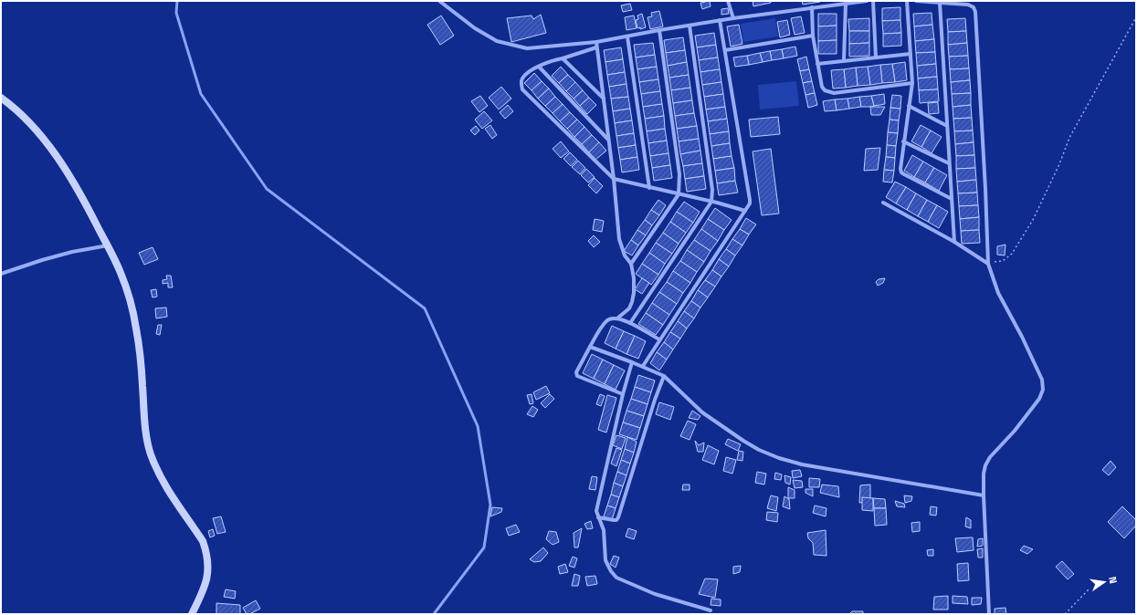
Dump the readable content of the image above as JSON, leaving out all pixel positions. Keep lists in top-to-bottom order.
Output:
{
  "north": "right"
}
